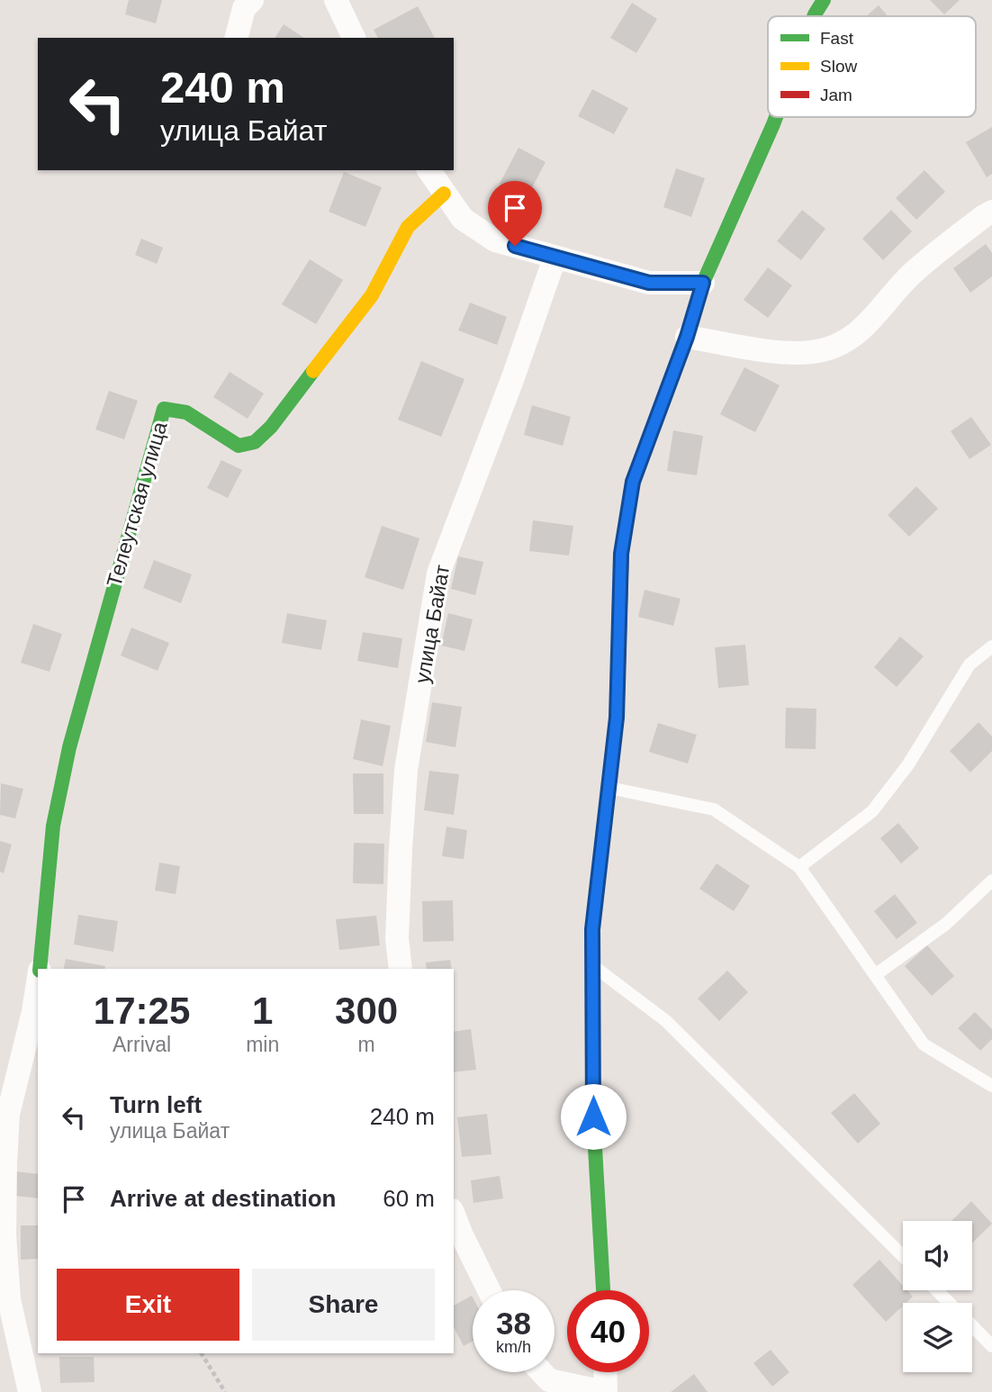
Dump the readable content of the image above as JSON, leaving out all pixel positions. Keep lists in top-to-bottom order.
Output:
{
  "streets": {
    "street": ["Телеутская улица", "улица Байат"]
  },
  "legend": ["Fast", "Slow", "Jam"],
  "page": {
    "turn": ["240 m", "улица Байат"],
    "eta": [
      "17:25",
      "Arrival",
      "1",
      "min",
      "300",
      "m"
    ],
    "list": [
      {
        "name": "Turn left",
        "note": "улица Байат",
        "value": "240 m"
      },
      {
        "name": "Arrive at destination",
        "value": "60 m"
      }
    ],
    "buttons": ["Exit", "Share"],
    "speed": "38 km/h",
    "limit": "40"
  }
}
